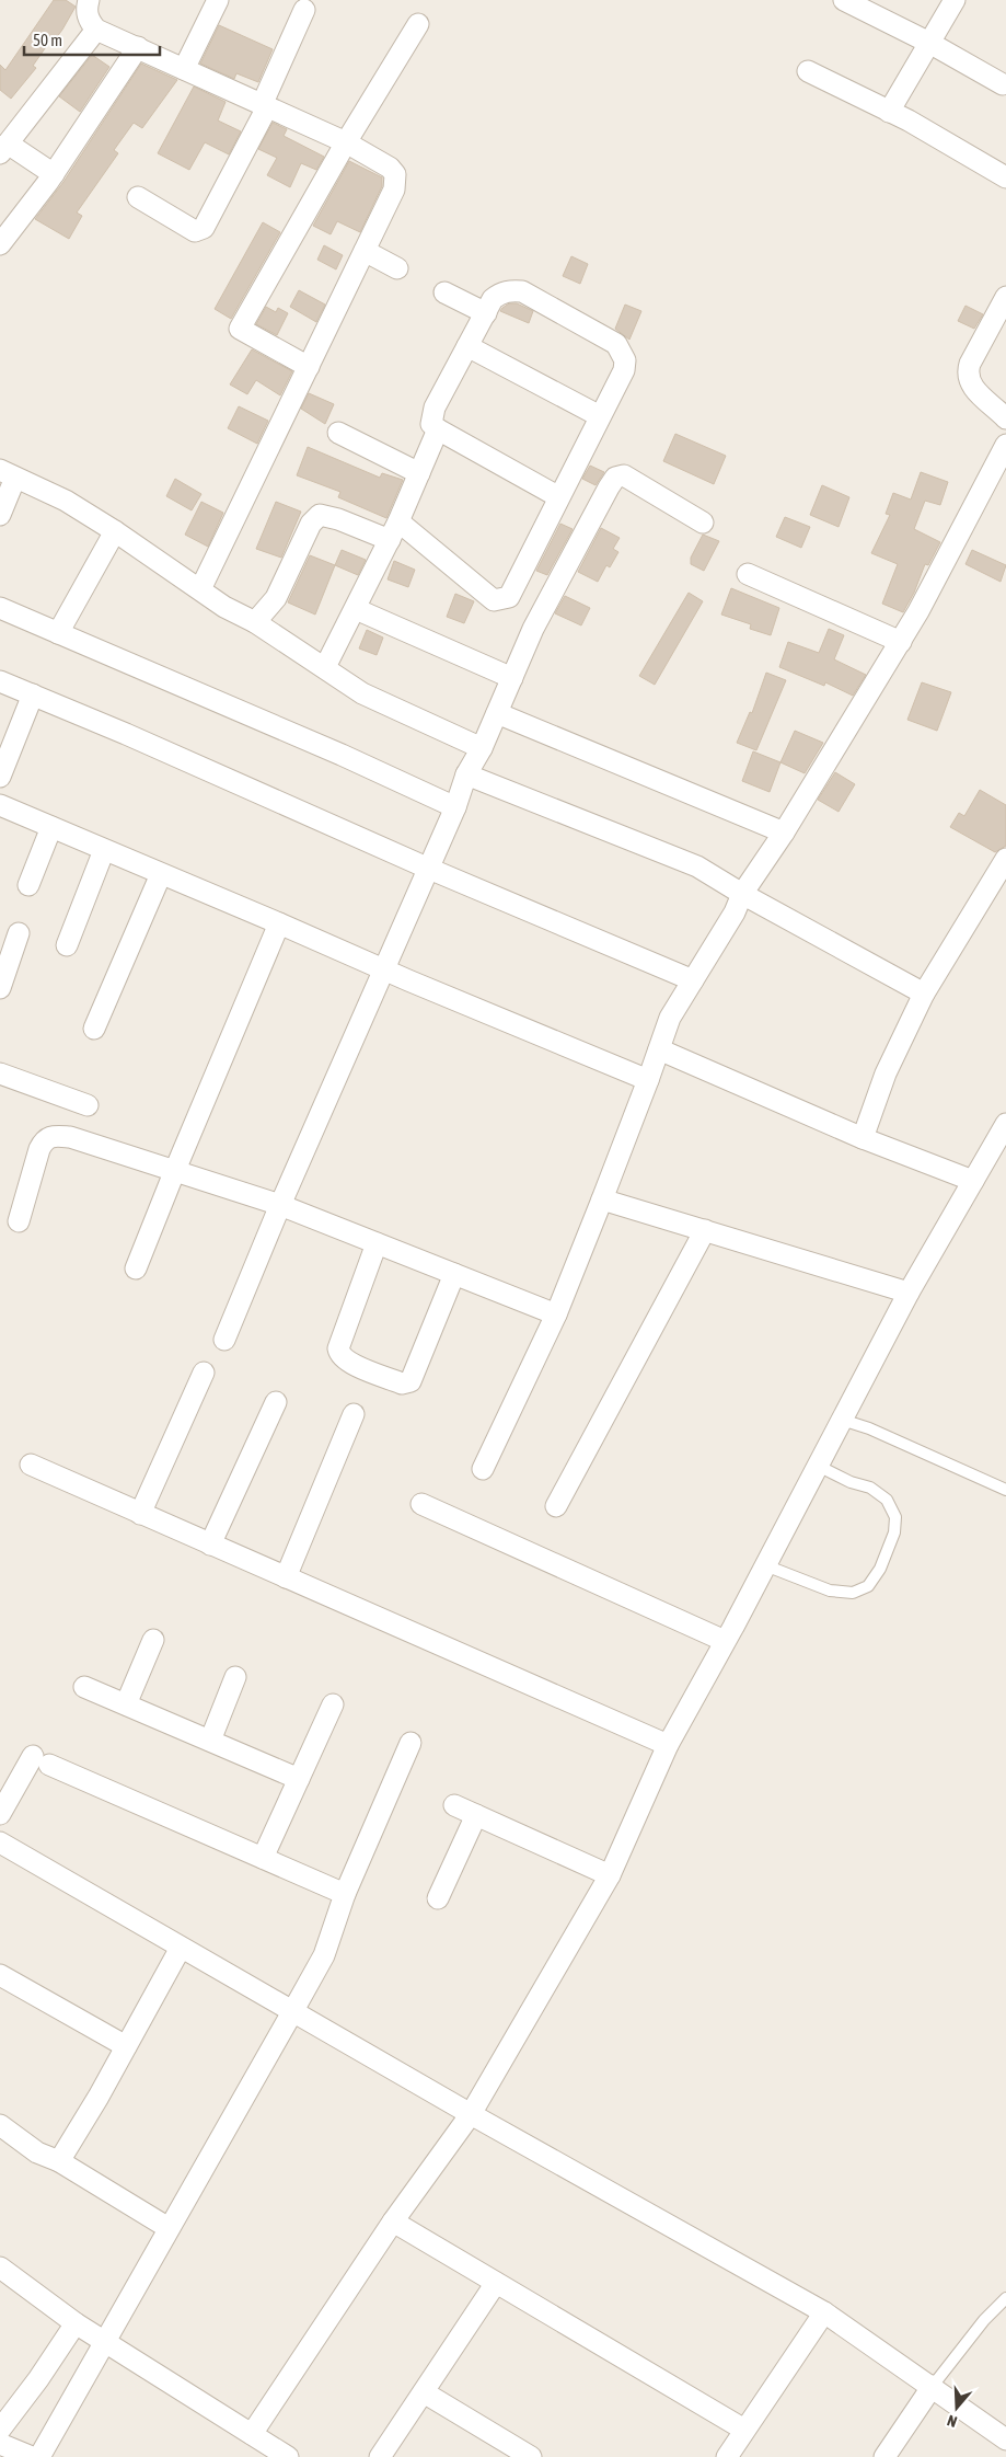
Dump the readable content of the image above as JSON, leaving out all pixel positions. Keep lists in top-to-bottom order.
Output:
{
  "scale_bar": "50 m",
  "north": "bottom"
}
